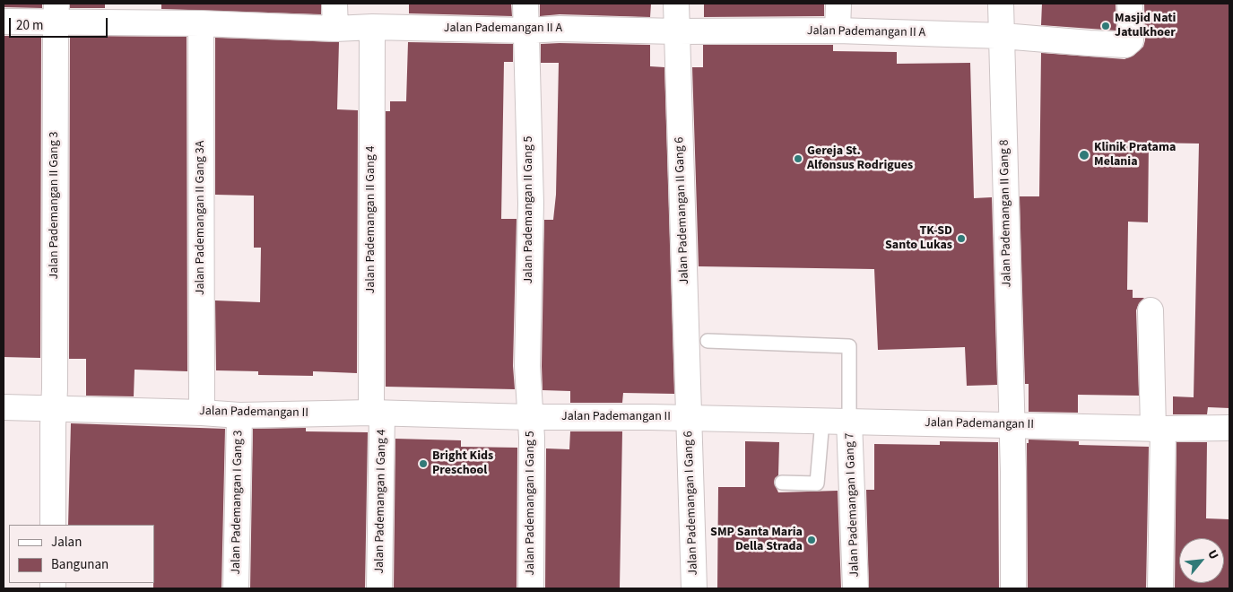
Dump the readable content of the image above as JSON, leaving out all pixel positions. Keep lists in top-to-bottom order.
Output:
{
  "streets": {
    "street": [
      "Jalan Pademangan II A",
      "Jalan Pademangan II Gang 3",
      "Jalan Pademangan II Gang 5",
      "Jalan Pademangan II Gang 6",
      "Jalan Pademangan II Gang 8",
      "Jalan Pademangan II Gang 3A",
      "Jalan Pademangan II Gang 4",
      "Jalan Pademangan II",
      "Jalan Pademangan I Gang 4",
      "Jalan Pademangan I Gang 3",
      "Jalan Pademangan I Gang 5",
      "Jalan Pademangan I Gang 6",
      "Jalan Pademangan I Gang 7"
    ]
  },
  "crossings": [
    ["Jalan Pademangan II A", "Jalan Pademangan II Gang 3"],
    ["Jalan Pademangan II A", "Jalan Pademangan II Gang 5"],
    ["Jalan Pademangan II A", "Jalan Pademangan II Gang 6"],
    ["Jalan Pademangan II A", "Jalan Pademangan II Gang 8"],
    ["Jalan Pademangan II A", "Jalan Pademangan II Gang 3A"],
    ["Jalan Pademangan II A", "Jalan Pademangan II Gang 4"],
    ["Jalan Pademangan II Gang 3", "Jalan Pademangan II"],
    ["Jalan Pademangan II Gang 5", "Jalan Pademangan II"],
    ["Jalan Pademangan II Gang 5", "Jalan Pademangan I Gang 5"],
    ["Jalan Pademangan II Gang 6", "Jalan Pademangan II"],
    ["Jalan Pademangan II Gang 6", "Jalan Pademangan I Gang 6"],
    ["Jalan Pademangan II Gang 8", "Jalan Pademangan II"],
    ["Jalan Pademangan II Gang 3A", "Jalan Pademangan II"],
    ["Jalan Pademangan II Gang 4", "Jalan Pademangan II"],
    ["Jalan Pademangan II Gang 4", "Jalan Pademangan I Gang 4"],
    ["Jalan Pademangan II", "Jalan Pademangan I Gang 4"],
    ["Jalan Pademangan II", "Jalan Pademangan I Gang 3"],
    ["Jalan Pademangan II", "Jalan Pademangan I Gang 5"],
    ["Jalan Pademangan II", "Jalan Pademangan I Gang 6"],
    ["Jalan Pademangan II", "Jalan Pademangan I Gang 7"]
  ],
  "places": [
    "Masjid Nati Jatulkhoer",
    "Klinik Pratama Melania",
    "Gereja St. Alfonsus Rodrigues",
    "TK-SD Santo Lukas",
    "Bright Kids Preschool",
    "SMP Santa Maria Della Strada"
  ],
  "legend": ["Jalan", "Bangunan"],
  "scale_bar": "20 m",
  "north": "top right"
}
